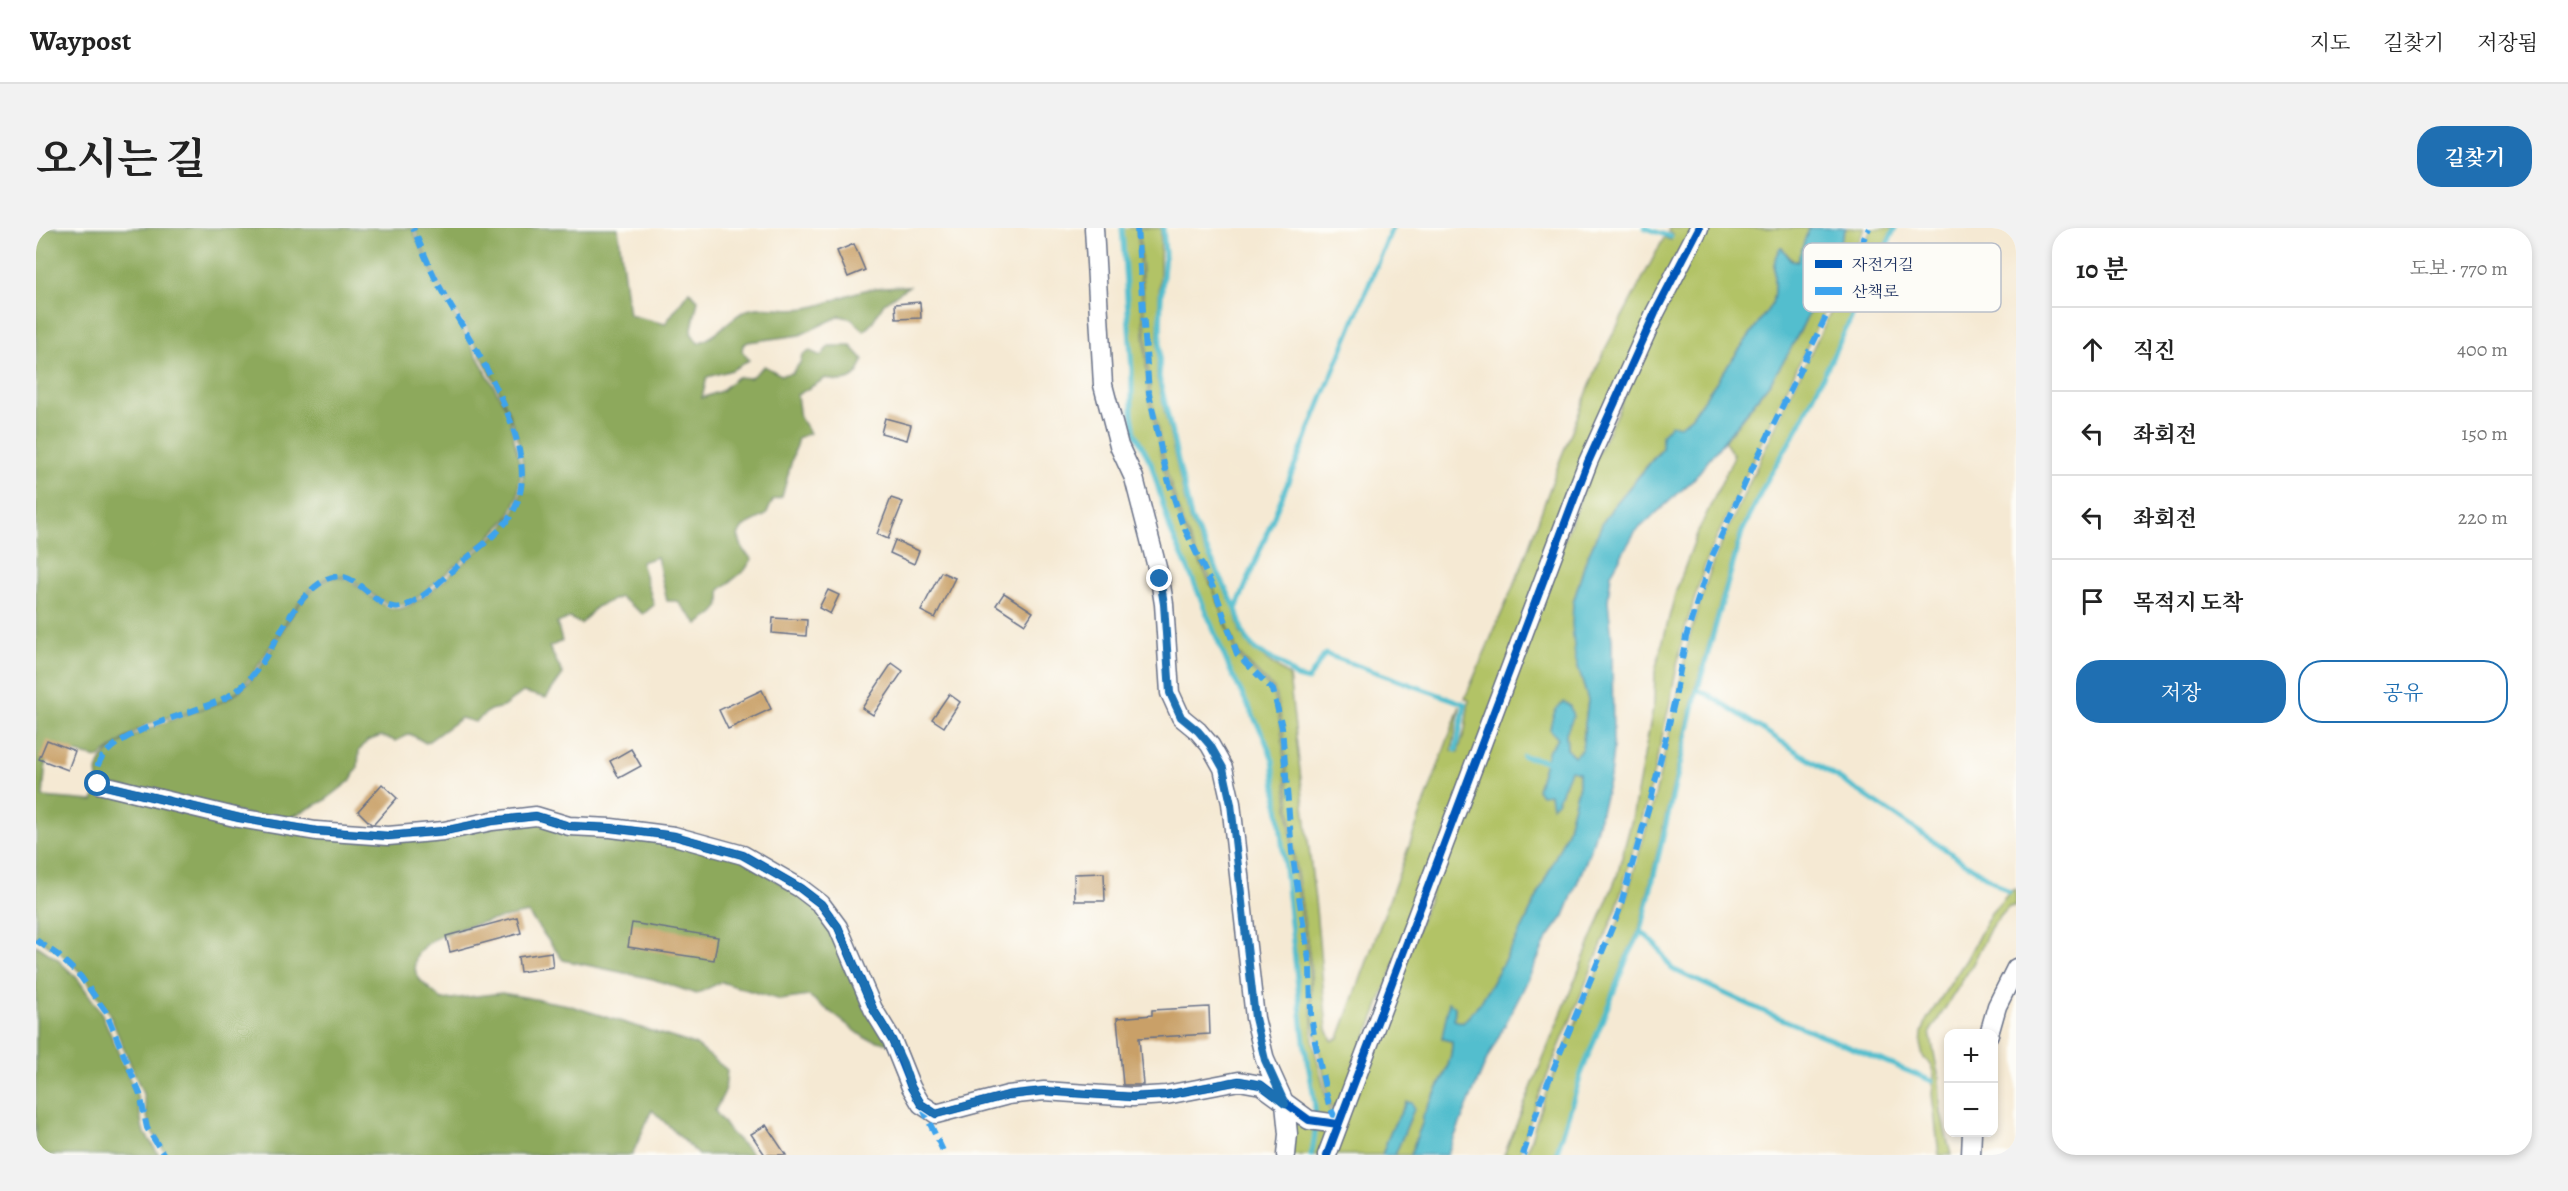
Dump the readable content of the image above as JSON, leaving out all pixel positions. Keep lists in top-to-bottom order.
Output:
{
  "legend": ["자전거길", "산책로"],
  "page": {
    "header": "Waypost",
    "nav": ["지도", "길찾기", "저장됨"],
    "title": "오시는 길",
    "buttons": [
      "길찾기",
      ["저장", "공유"]
    ],
    "heading": ["10 분", "도보 · 770 m"],
    "list": [
      ["직진", "400 m"],
      ["좌회전", "150 m"],
      ["좌회전", "220 m"],
      "목적지 도착"
    ],
    "map_buttons": ["+", "−"]
  }
}
